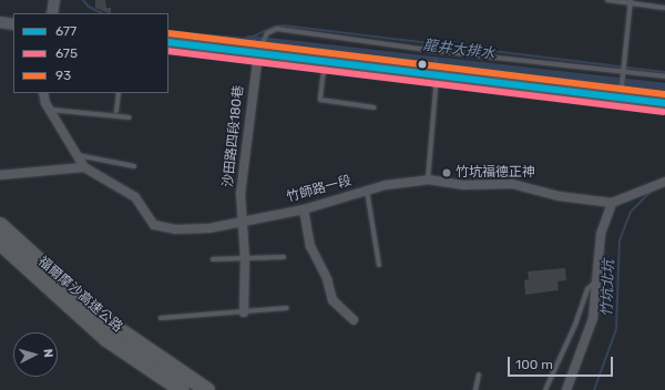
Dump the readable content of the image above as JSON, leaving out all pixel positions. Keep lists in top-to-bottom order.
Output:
{
  "streets": {
    "highway": ["福爾摩沙高速公路"],
    "street": ["沙田路四段180巷", "竹師路一段"]
  },
  "crossings": [
    ["沙田路四段180巷", "竹師路一段"]
  ],
  "water": ["龍井大排水", "竹坑北坑"],
  "places": ["竹坑福德正神"],
  "lines": ["transit line 93", "transit line 677", "transit line 675"],
  "legend": ["677", "675", "93"],
  "scale_bar": "100 m",
  "north": "right"
}
